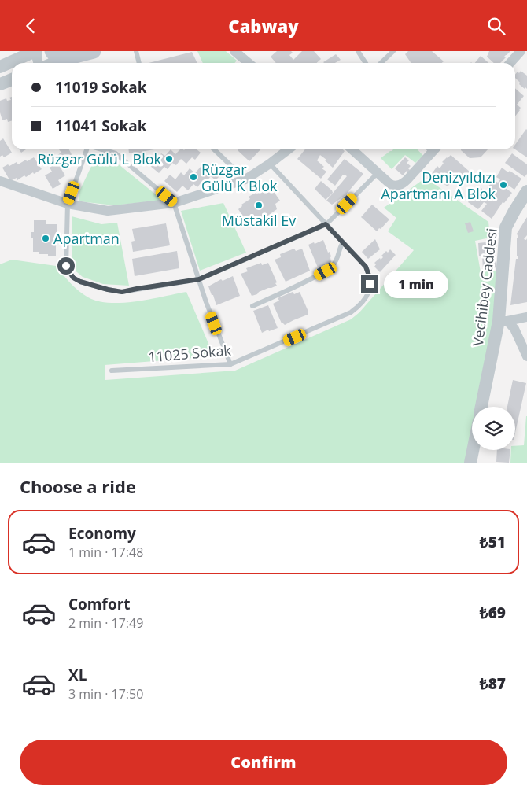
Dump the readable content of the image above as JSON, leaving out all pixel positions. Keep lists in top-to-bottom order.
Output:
{
  "streets": {
    "street": ["Vecihibey Caddesi"],
    "lane": ["11025 Sokak"]
  },
  "places": [
    "Rüzgar Gülü L Blok",
    "Rüzgar Gülü K Blok",
    "Denizyıldızı Apartmanı A Blok",
    "Müstakil Ev",
    "Apartman"
  ],
  "page": {
    "header": "Cabway",
    "banner": ["11019 Sokak", "11041 Sokak"],
    "bubble": "1 min",
    "heading": "Choose a ride",
    "list": [
      {
        "name": "Economy",
        "note": "1 min · 17:48",
        "value": "₺51"
      },
      {
        "name": "Comfort",
        "note": "2 min · 17:49",
        "value": "₺69"
      },
      {
        "name": "XL",
        "note": "3 min · 17:50",
        "value": "₺87"
      }
    ],
    "buttons": "Confirm"
  }
}
